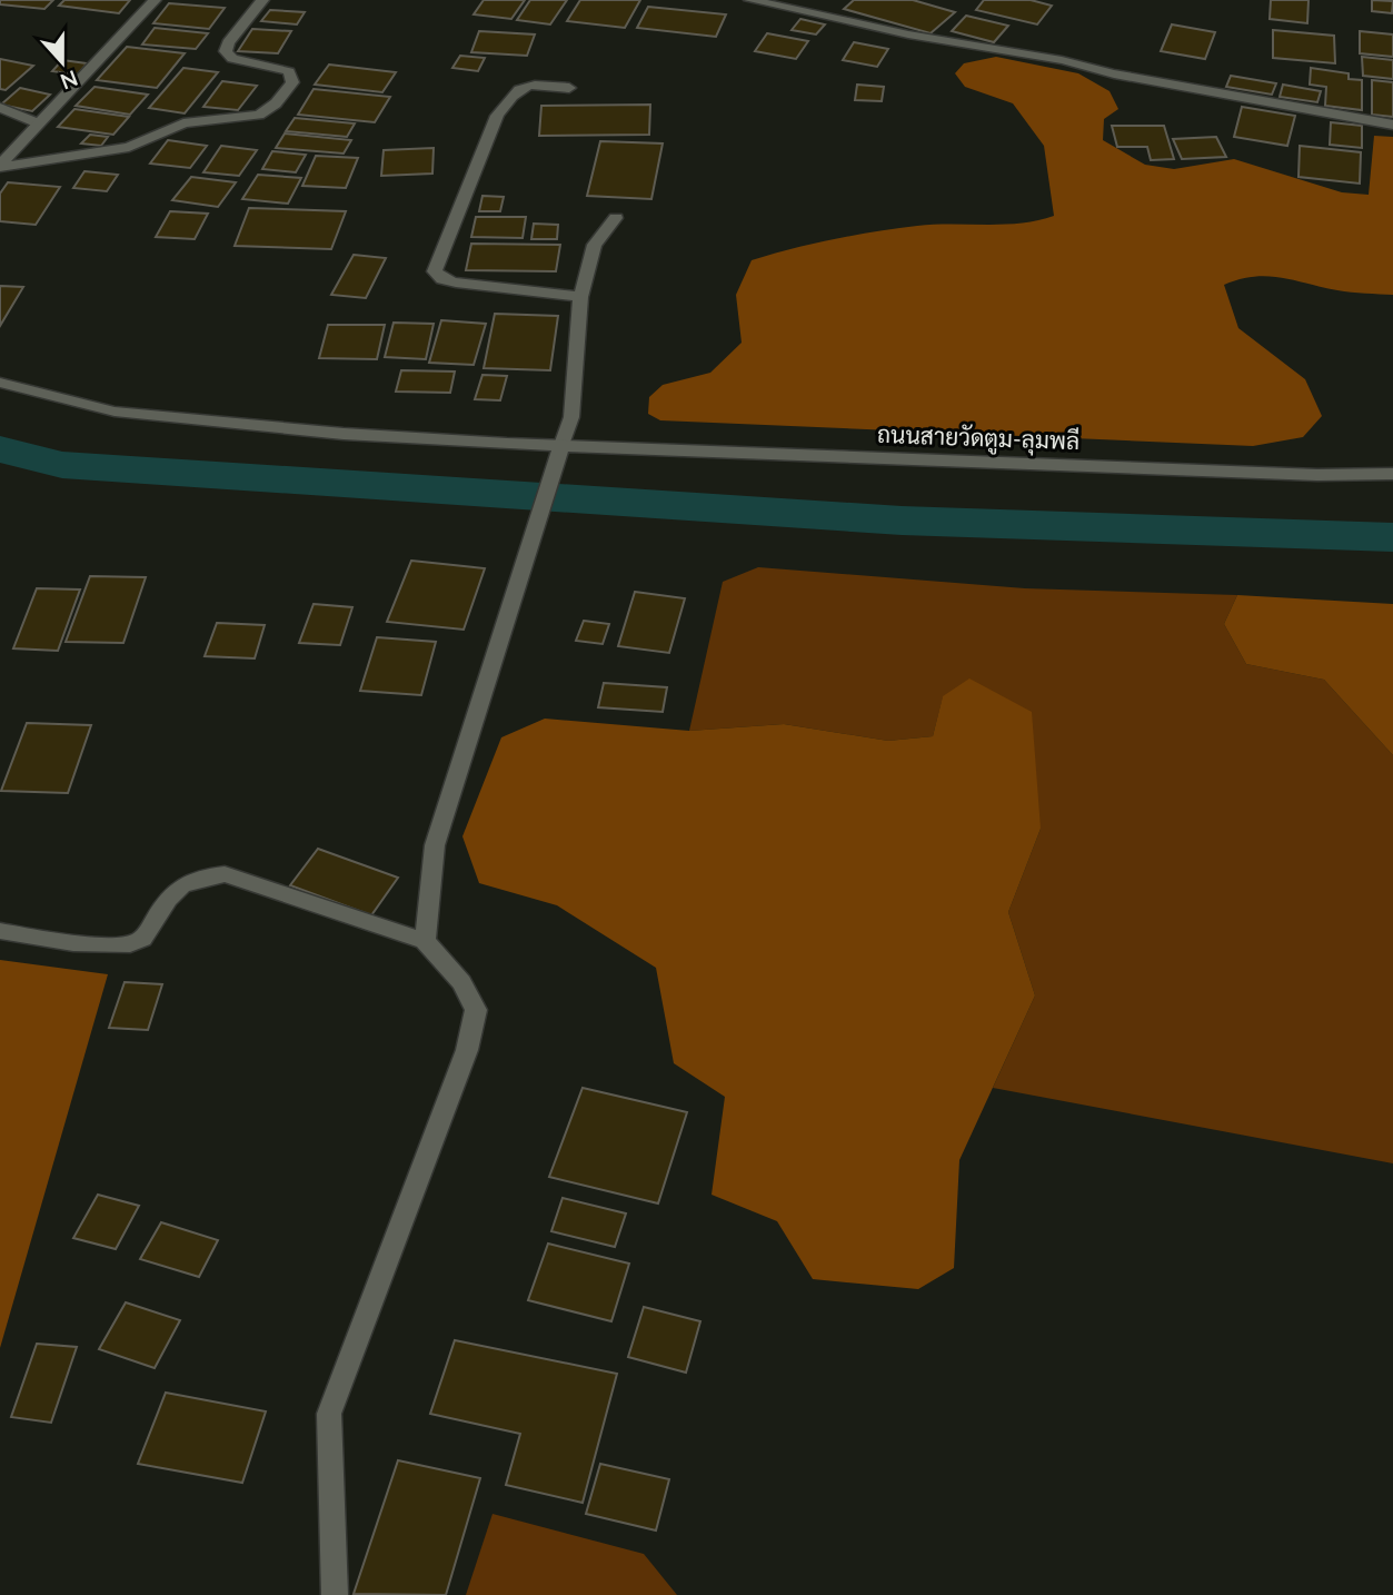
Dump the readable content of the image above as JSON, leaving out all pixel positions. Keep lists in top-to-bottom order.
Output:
{
  "streets": {
    "street": ["ถนนสายวัดตูม-ลุมพลี"]
  },
  "north": "bottom"
}
